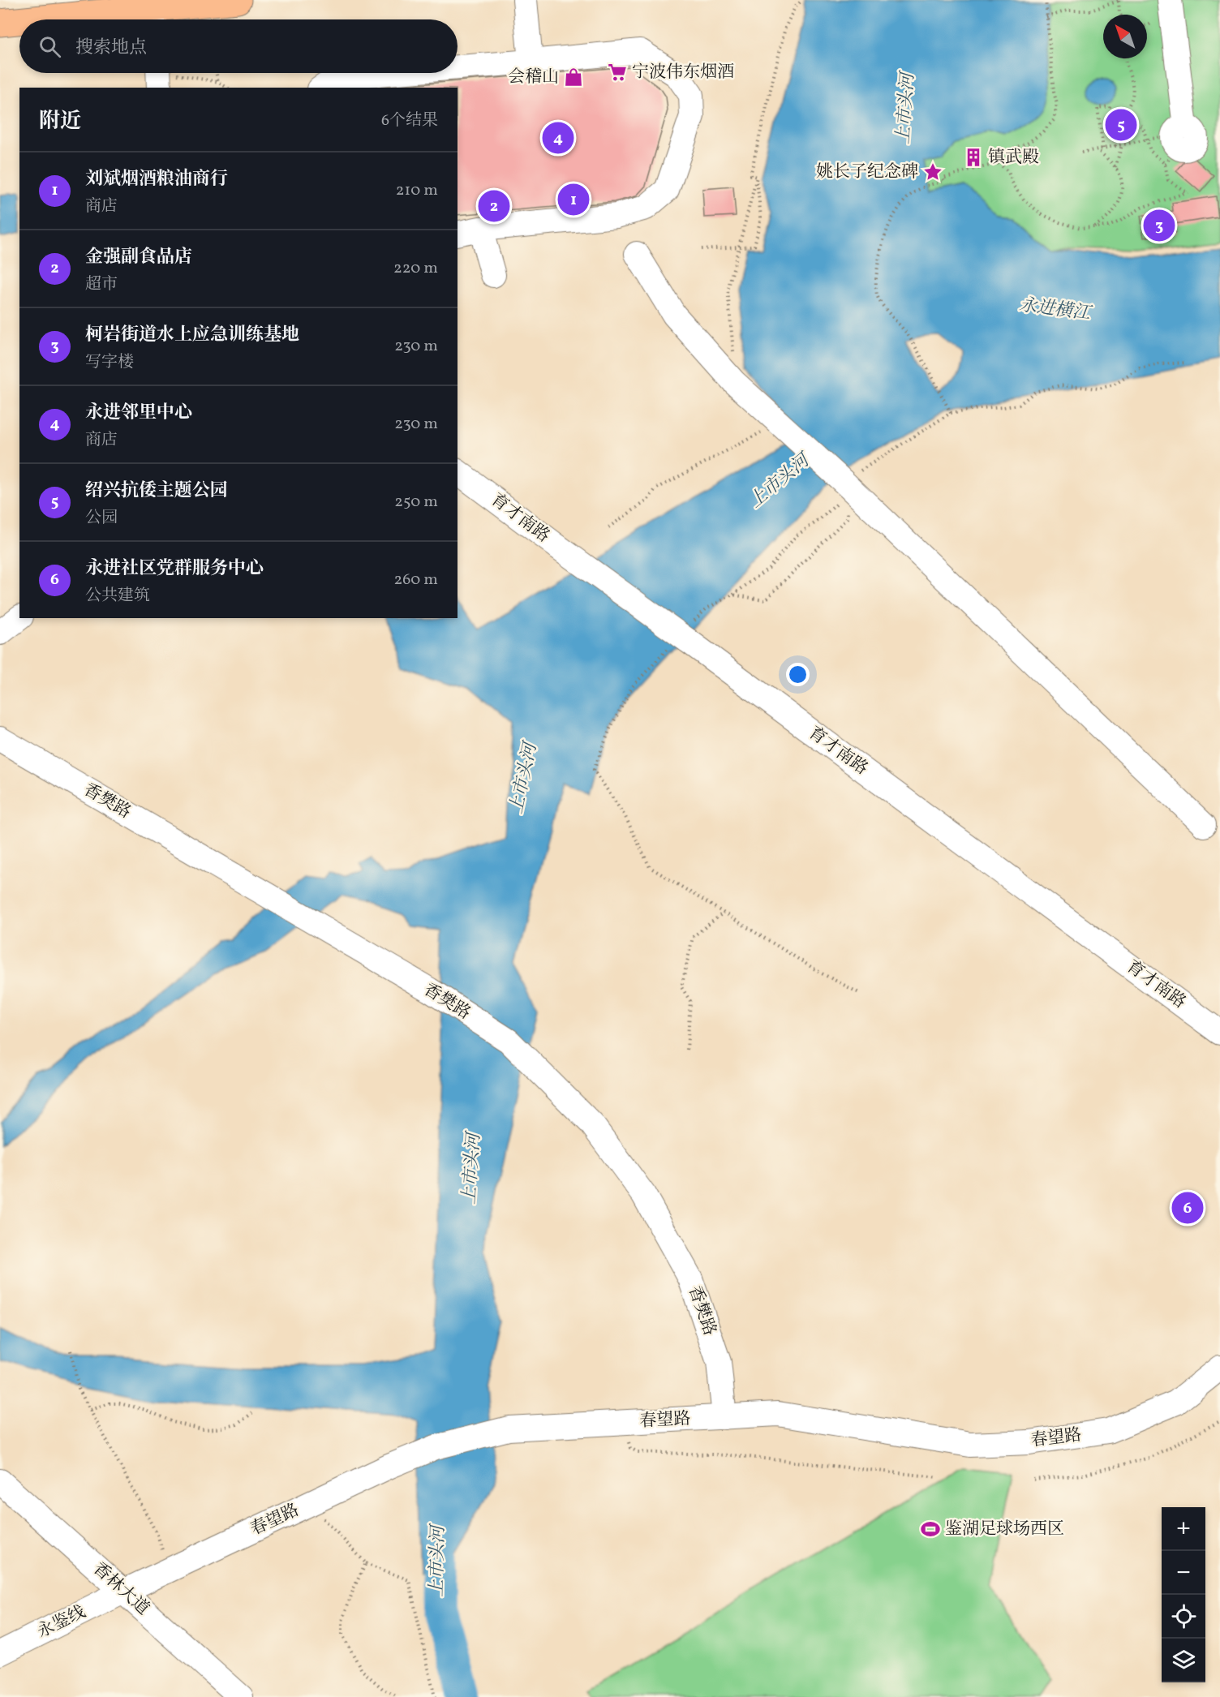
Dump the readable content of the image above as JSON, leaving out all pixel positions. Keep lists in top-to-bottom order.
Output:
{
  "streets": {
    "street": [
      "育才南路",
      "香樊路",
      "春望路",
      "香林大道",
      "永鉴线"
    ]
  },
  "crossings": [
    ["香樊路", "春望路"],
    ["春望路", "香林大道"],
    ["春望路", "永鉴线"],
    ["香林大道", "永鉴线"]
  ],
  "water": ["上市头河", "永进横江"],
  "places": {
    "supermarket": ["宁波伟东烟酒"],
    "shop": ["会稽山"],
    "building": ["镇武殿"],
    "place": ["姚长子纪念碑"],
    "sports": ["鉴湖足球场西区"]
  },
  "north": "top left",
  "page": {
    "search": "搜索地点",
    "heading": ["附近", "6个结果"],
    "pins": [
      "5",
      "4",
      "1",
      "2",
      "3",
      "6"
    ],
    "list": [
      {
        "mark": "1",
        "name": "刘斌烟酒粮油商行",
        "note": "商店",
        "value": "210 m"
      },
      {
        "mark": "2",
        "name": "金强副食品店",
        "note": "超市",
        "value": "220 m"
      },
      {
        "mark": "3",
        "name": "柯岩街道水上应急训练基地",
        "note": "写字楼",
        "value": "230 m"
      },
      {
        "mark": "4",
        "name": "永进邻里中心",
        "note": "商店",
        "value": "230 m"
      },
      {
        "mark": "5",
        "name": "绍兴抗倭主题公园",
        "note": "公园",
        "value": "250 m"
      },
      {
        "mark": "6",
        "name": "永进社区党群服务中心",
        "note": "公共建筑",
        "value": "260 m"
      }
    ],
    "map_buttons": ["+", "−"]
  }
}
